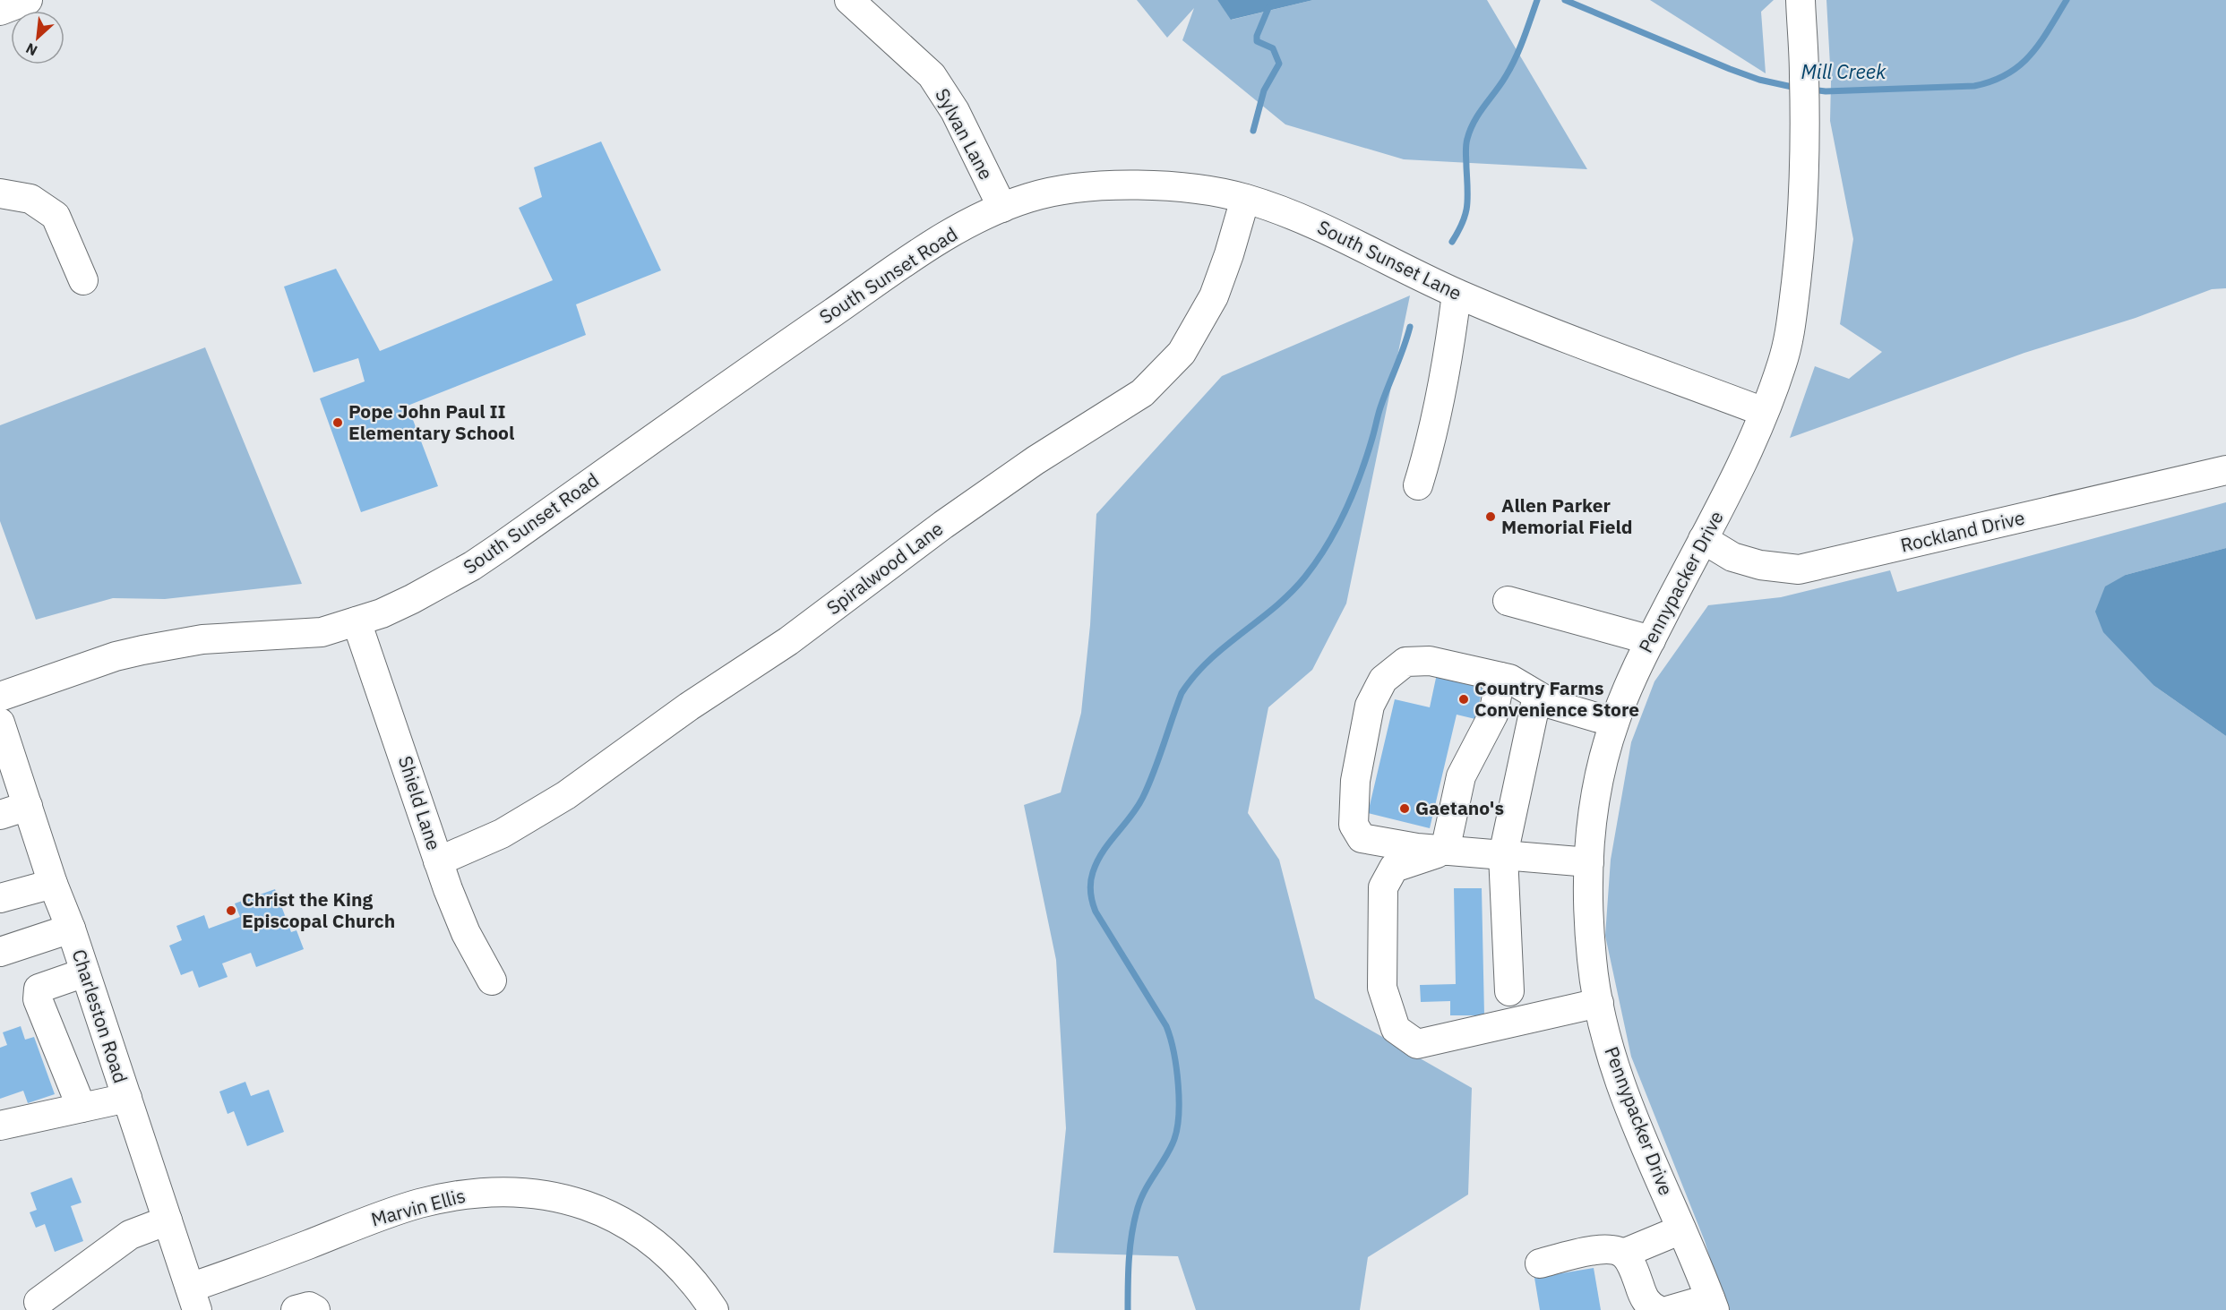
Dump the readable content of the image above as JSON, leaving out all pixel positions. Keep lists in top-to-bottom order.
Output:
{
  "streets": {
    "street": [
      "Sylvan Lane",
      "South Sunset Lane",
      "South Sunset Road",
      "Rockland Drive",
      "Spiralwood Lane",
      "Pennypacker Drive",
      "Shield Lane",
      "Charleston Road",
      "Marvin Ellis"
    ]
  },
  "crossings": [
    ["Sylvan Lane", "South Sunset Lane"],
    ["Sylvan Lane", "South Sunset Road"],
    ["South Sunset Lane", "South Sunset Road"],
    ["South Sunset Lane", "Spiralwood Lane"],
    ["South Sunset Lane", "Pennypacker Drive"],
    ["South Sunset Road", "Shield Lane"],
    ["Rockland Drive", "Pennypacker Drive"],
    ["Spiralwood Lane", "Shield Lane"],
    ["Charleston Road", "Marvin Ellis"]
  ],
  "water": ["Mill Creek"],
  "places": [
    "Pope John Paul II Elementary School",
    "Allen Parker Memorial Field",
    "Country Farms Convenience Store",
    "Gaetano's",
    "Christ the King Episcopal Church"
  ],
  "north": "bottom left"
}
